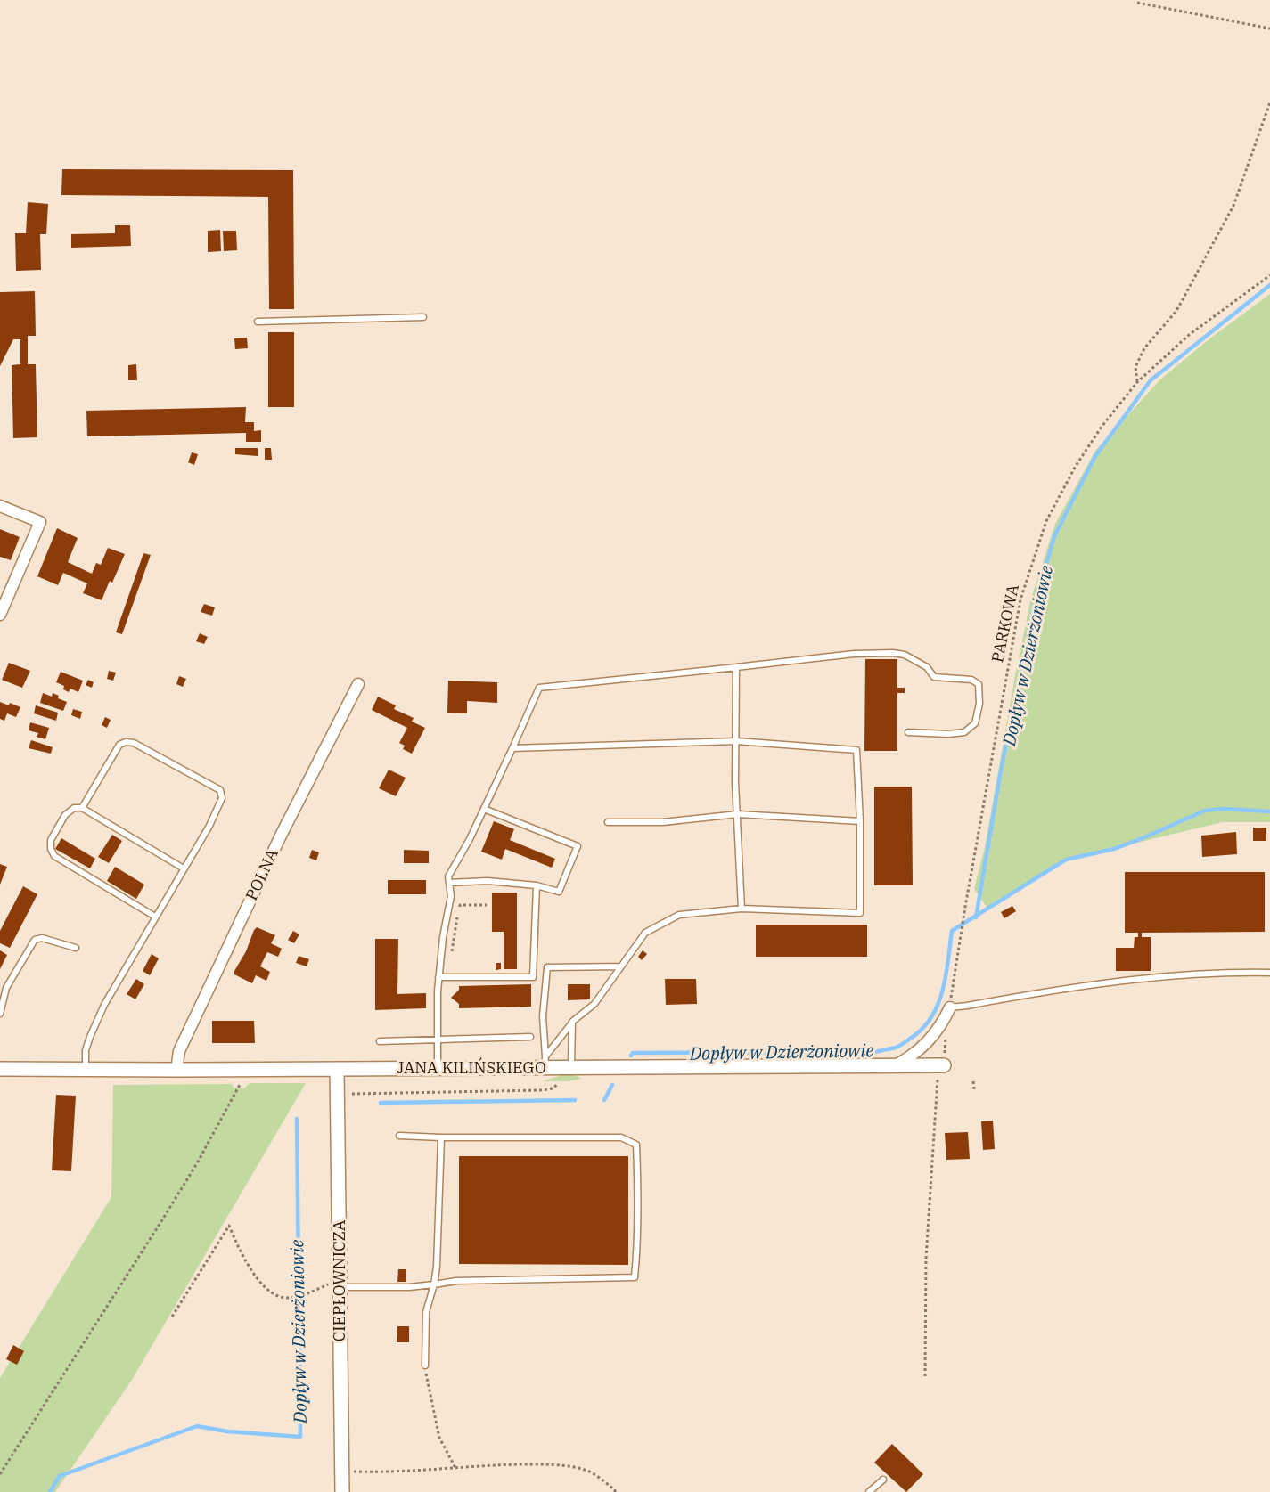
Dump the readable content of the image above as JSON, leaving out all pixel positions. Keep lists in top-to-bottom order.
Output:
{
  "streets": {
    "street": ["POLNA", "JANA KILIŃSKIEGO", "CIEPŁOWNICZA"],
    "path": ["PARKOWA"]
  },
  "crossings": [
    ["POLNA", "JANA KILIŃSKIEGO"],
    ["JANA KILIŃSKIEGO", "CIEPŁOWNICZA"]
  ],
  "water": ["Dopływ w Dzierżoniowie"]
}
